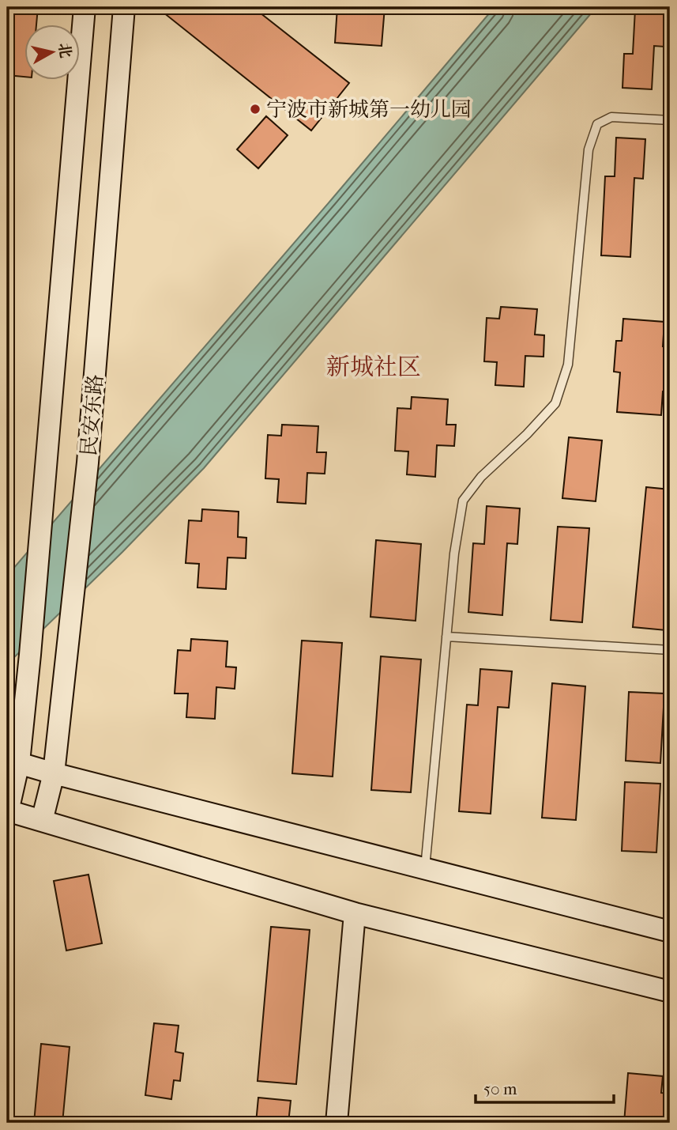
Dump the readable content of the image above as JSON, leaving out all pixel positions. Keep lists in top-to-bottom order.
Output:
{
  "streets": {
    "main road": ["民安东路"]
  },
  "districts": ["新城社区"],
  "places": ["宁波市新城第一幼儿园"],
  "scale_bar": "50 m",
  "north": "right"
}
